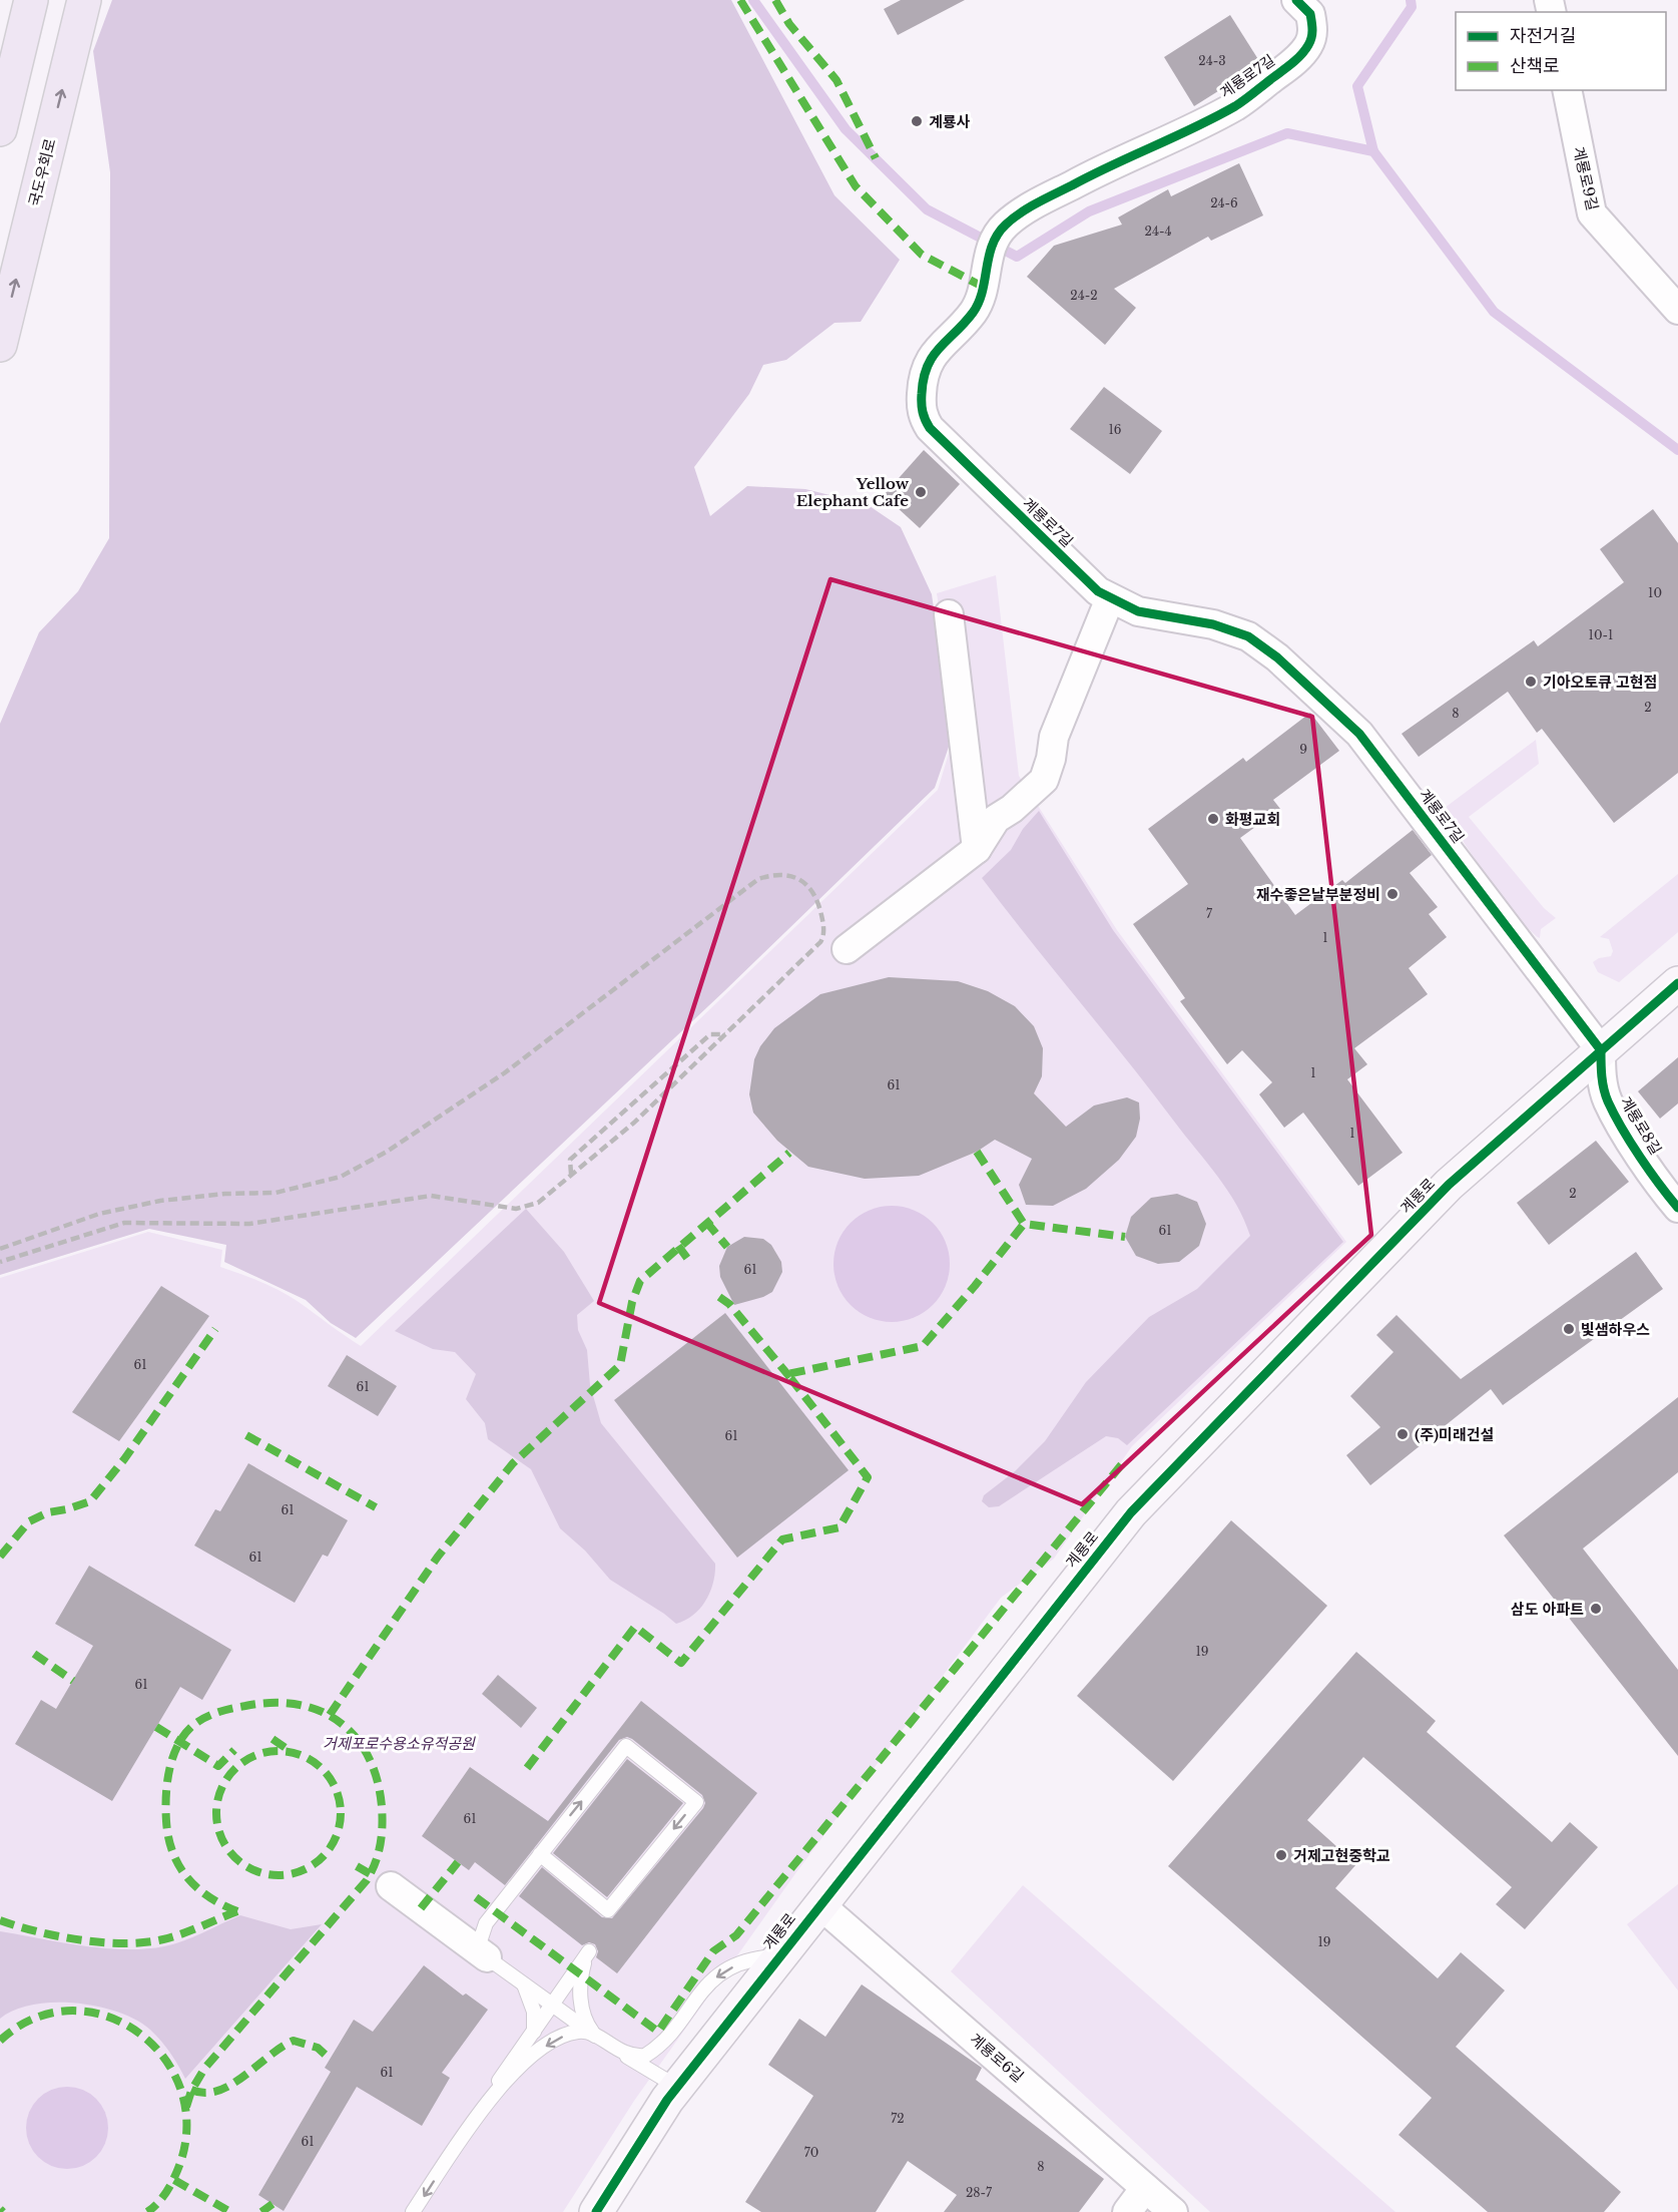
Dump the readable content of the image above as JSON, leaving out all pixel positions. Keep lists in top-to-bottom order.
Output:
{
  "streets": {
    "highway": ["국도우회로"],
    "street": [
      "계룡로7길",
      "계룡로9길",
      "계룡로8길",
      "계룡로",
      "계룡로6길"
    ]
  },
  "crossings": [
    ["계룡로7길", "계룡로8길"],
    ["계룡로7길", "계룡로"],
    ["계룡로8길", "계룡로"],
    ["계룡로", "계룡로6길"]
  ],
  "parks": ["거제포로수용소유적공원"],
  "places": [
    "계룡사",
    "Yellow Elephant Cafe",
    "기아오토큐 고현점",
    "화평교회",
    "재수좋은날부분정비",
    "빛샘하우스",
    "(주)미래건설",
    "삼도 아파트",
    "거제고현중학교"
  ],
  "house_numbers": [
    "24-3",
    "24-6",
    "24-4",
    "24-2",
    "16",
    "10",
    "10-1",
    "2",
    "8",
    "9",
    "7",
    "1",
    "1",
    "61",
    "1",
    "2",
    "61",
    "61",
    "61",
    "61",
    "61",
    "61",
    "61",
    "19",
    "61",
    "61",
    "19",
    "61",
    "72",
    "61",
    "70",
    "8",
    "28-7"
  ],
  "legend": ["자전거길", "산책로"]
}
